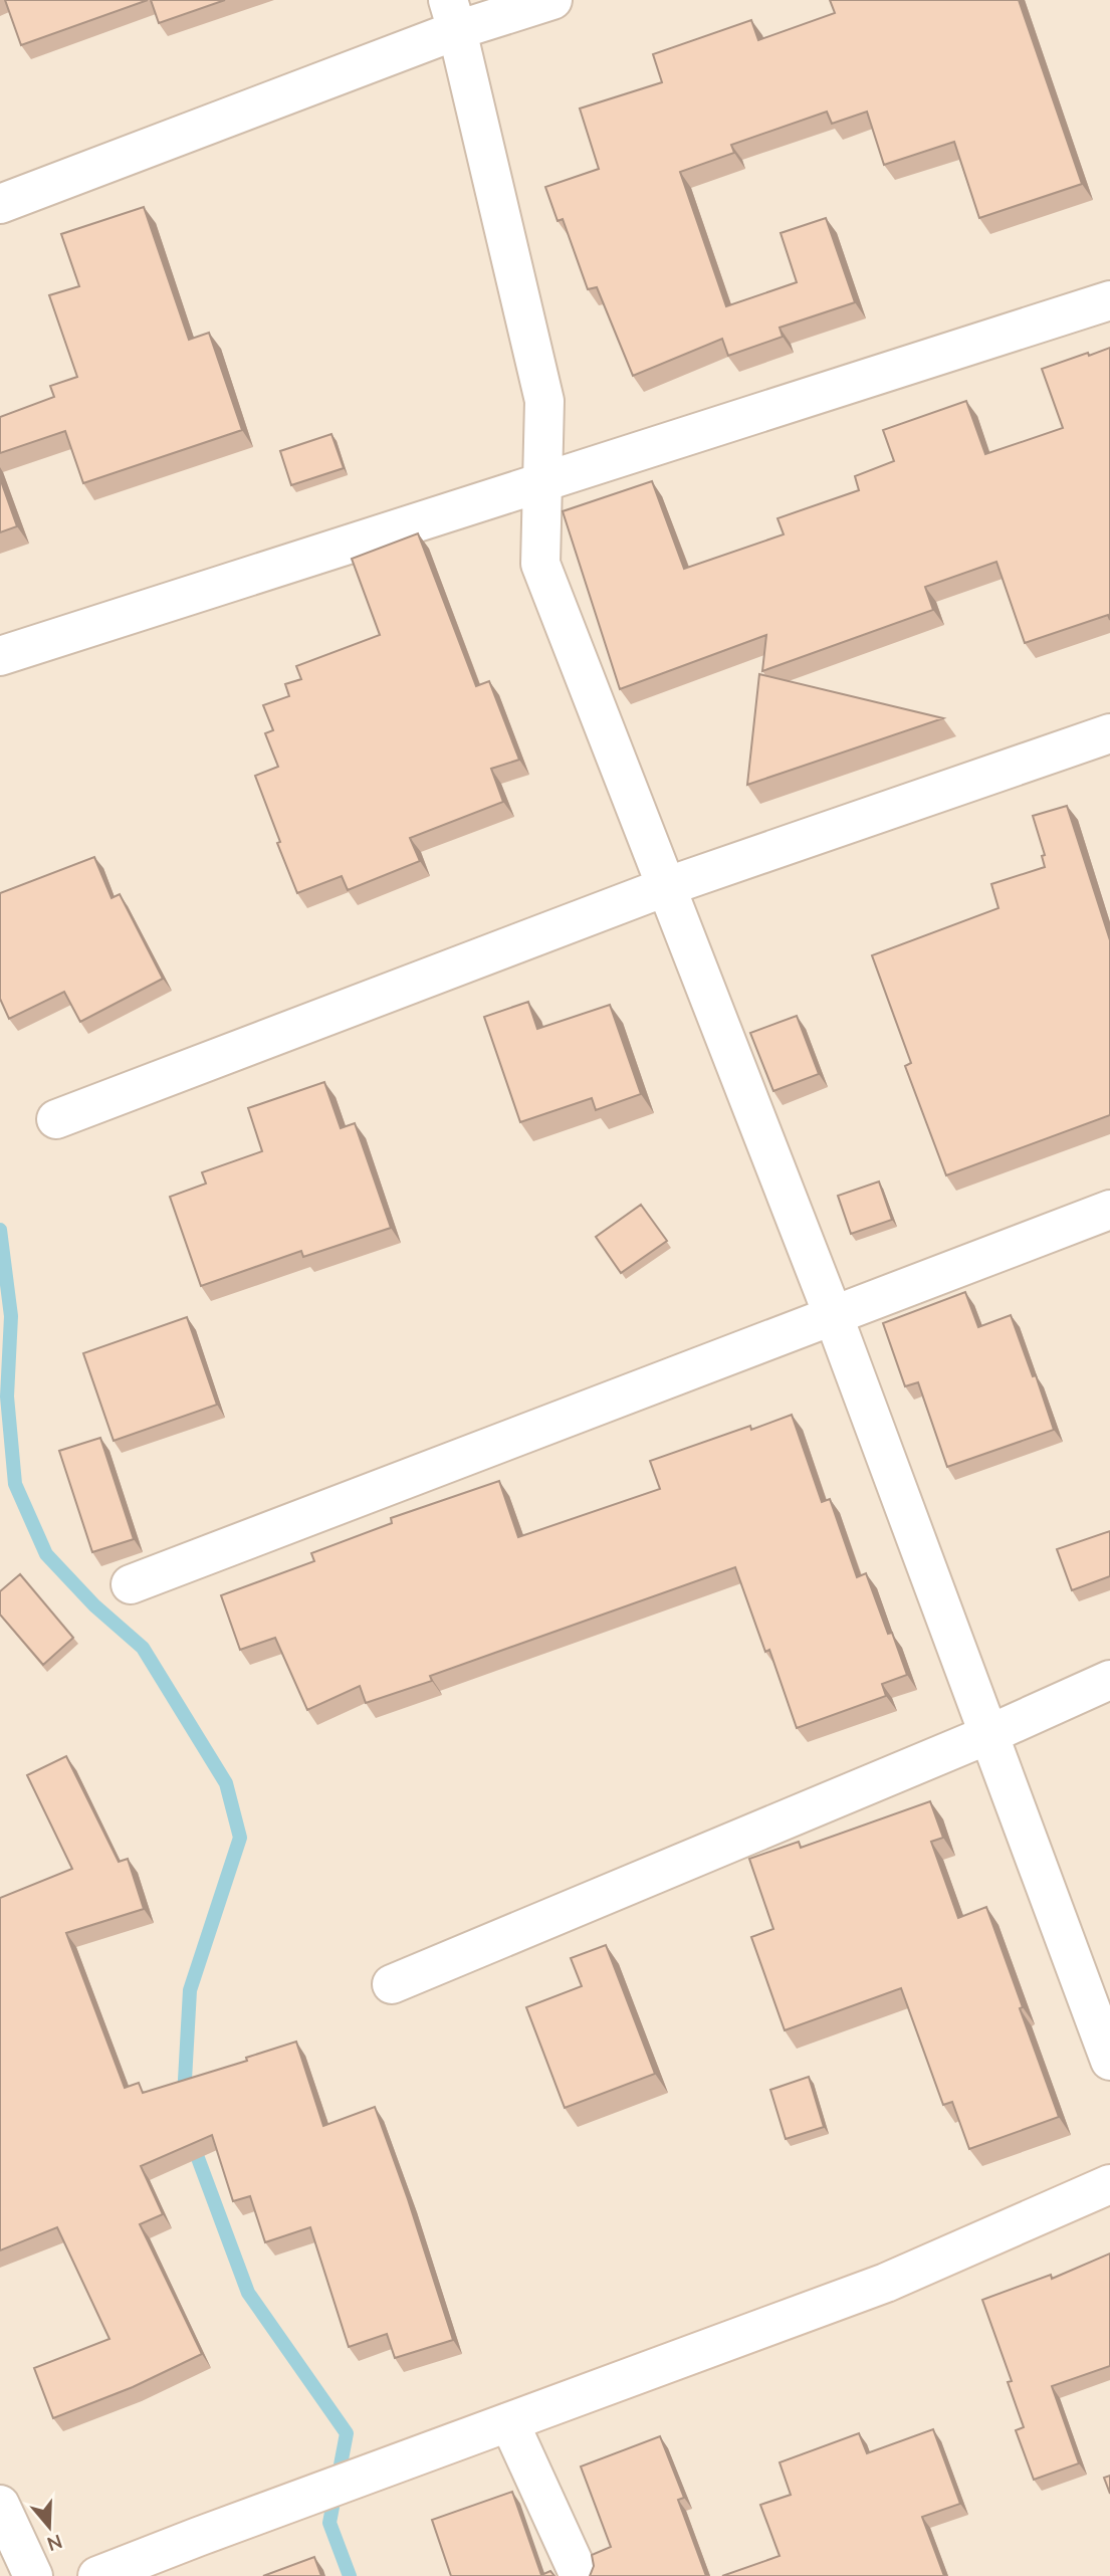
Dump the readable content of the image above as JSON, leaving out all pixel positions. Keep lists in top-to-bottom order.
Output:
{
  "north": "bottom"
}
